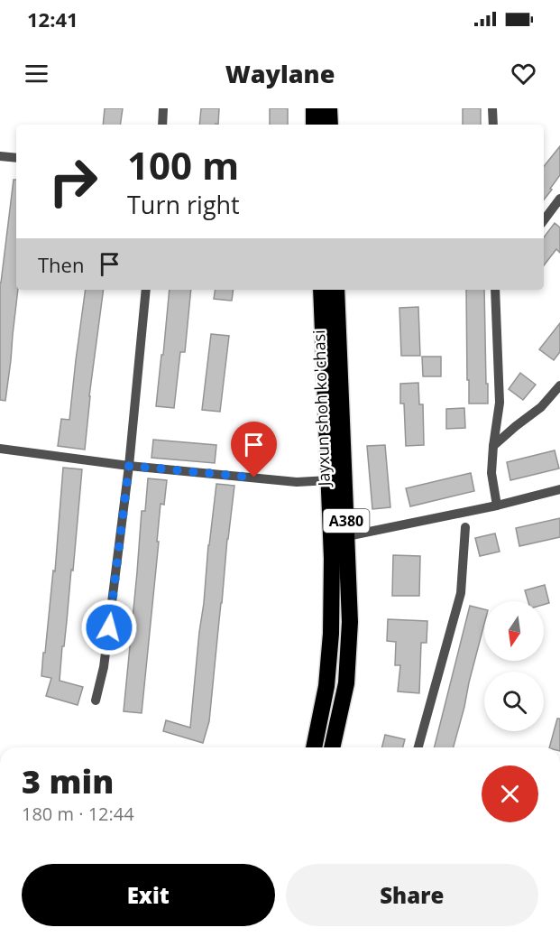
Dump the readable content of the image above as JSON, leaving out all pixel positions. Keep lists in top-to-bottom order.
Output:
{
  "streets": {
    "highway": ["Jayxun shoh ko'chasi", "A380"]
  },
  "north": "bottom",
  "page": {
    "status": "12:41",
    "header": "Waylane",
    "turn": ["100 m", "Turn right"],
    "then": "Then",
    "heading": ["3 min", "180 m · 12:44"],
    "buttons": ["Exit", "Share"]
  }
}
